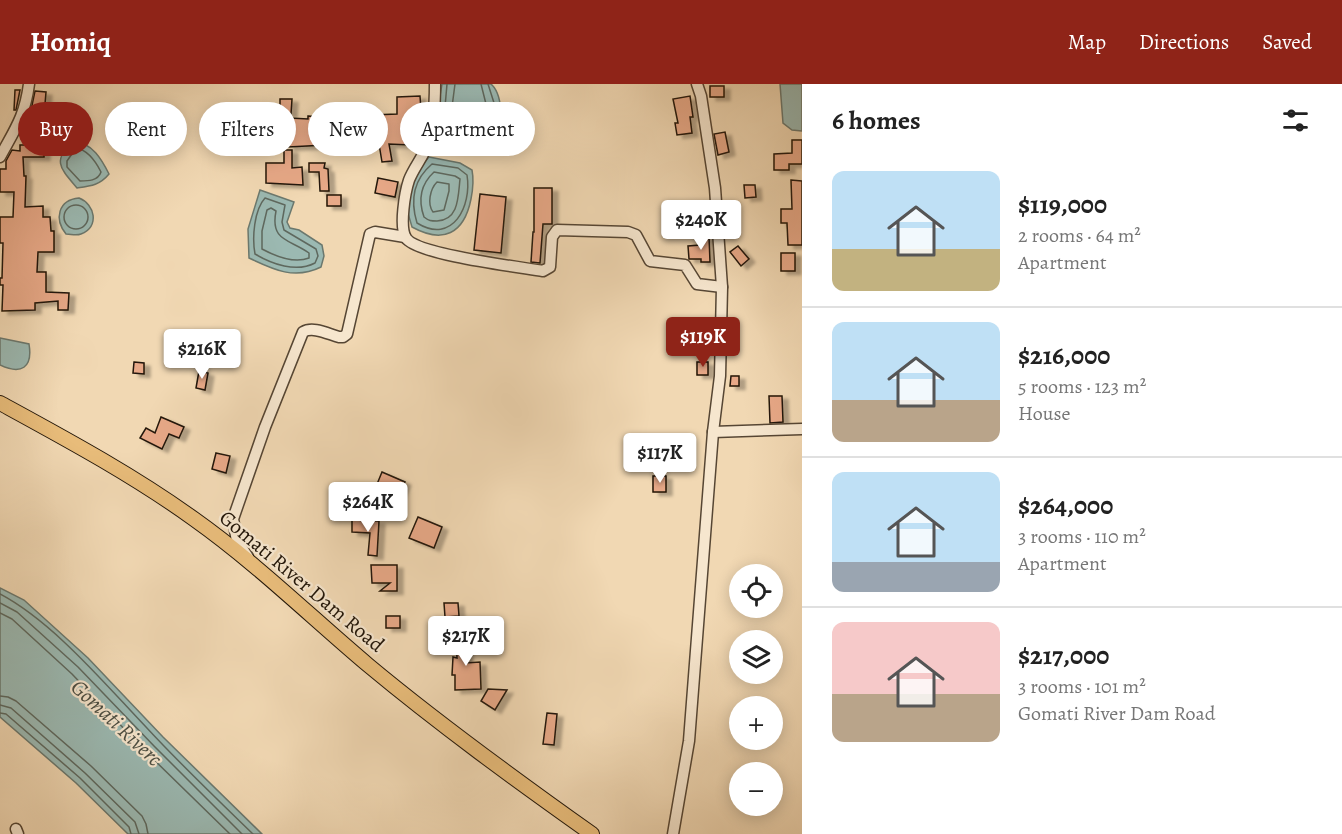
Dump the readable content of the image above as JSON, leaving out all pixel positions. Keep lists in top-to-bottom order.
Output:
{
  "streets": {
    "main road": ["Gomati River Dam Road"]
  },
  "water": ["Gomati Riverc"],
  "page": {
    "header": "Homiq",
    "nav": ["Map", "Directions", "Saved"],
    "heading": "6 homes",
    "chip": [
      "Buy",
      "Rent",
      "Filters",
      "New",
      "Apartment"
    ],
    "list": [
      {
        "name": "$119,000",
        "note": "2 rooms · 64 m² · Apartment"
      },
      {
        "name": "$216,000",
        "note": "5 rooms · 123 m² · House"
      },
      {
        "name": "$264,000",
        "note": "3 rooms · 110 m² · Apartment"
      },
      {
        "name": "$217,000",
        "note": "3 rooms · 101 m² · Gomati River Dam Road"
      }
    ],
    "price": [
      "$240K",
      "$119K",
      "$216K",
      "$117K",
      "$264K",
      "$217K"
    ],
    "map_buttons": ["+", "−"]
  }
}
